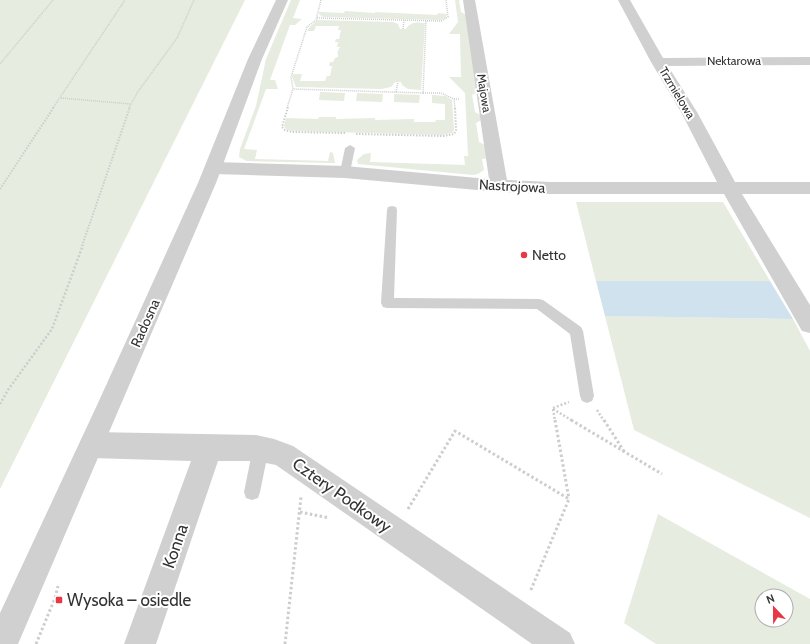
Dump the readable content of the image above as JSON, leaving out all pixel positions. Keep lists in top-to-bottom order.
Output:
{
  "streets": {
    "street": [
      "Nektarowa",
      "Majowa",
      "Trzmielowa",
      "Nastrojowa",
      "Radosna",
      "Cztery Podkowy",
      "Konna"
    ]
  },
  "crossings": [
    ["Nektarowa", "Trzmielowa"],
    ["Majowa", "Nastrojowa"],
    ["Trzmielowa", "Nastrojowa"],
    ["Nastrojowa", "Radosna"],
    ["Radosna", "Cztery Podkowy"],
    ["Cztery Podkowy", "Konna"]
  ],
  "places": {
    "other": ["Netto"],
    "transit": ["Wysoka – osiedle"]
  },
  "north": "top"
}
